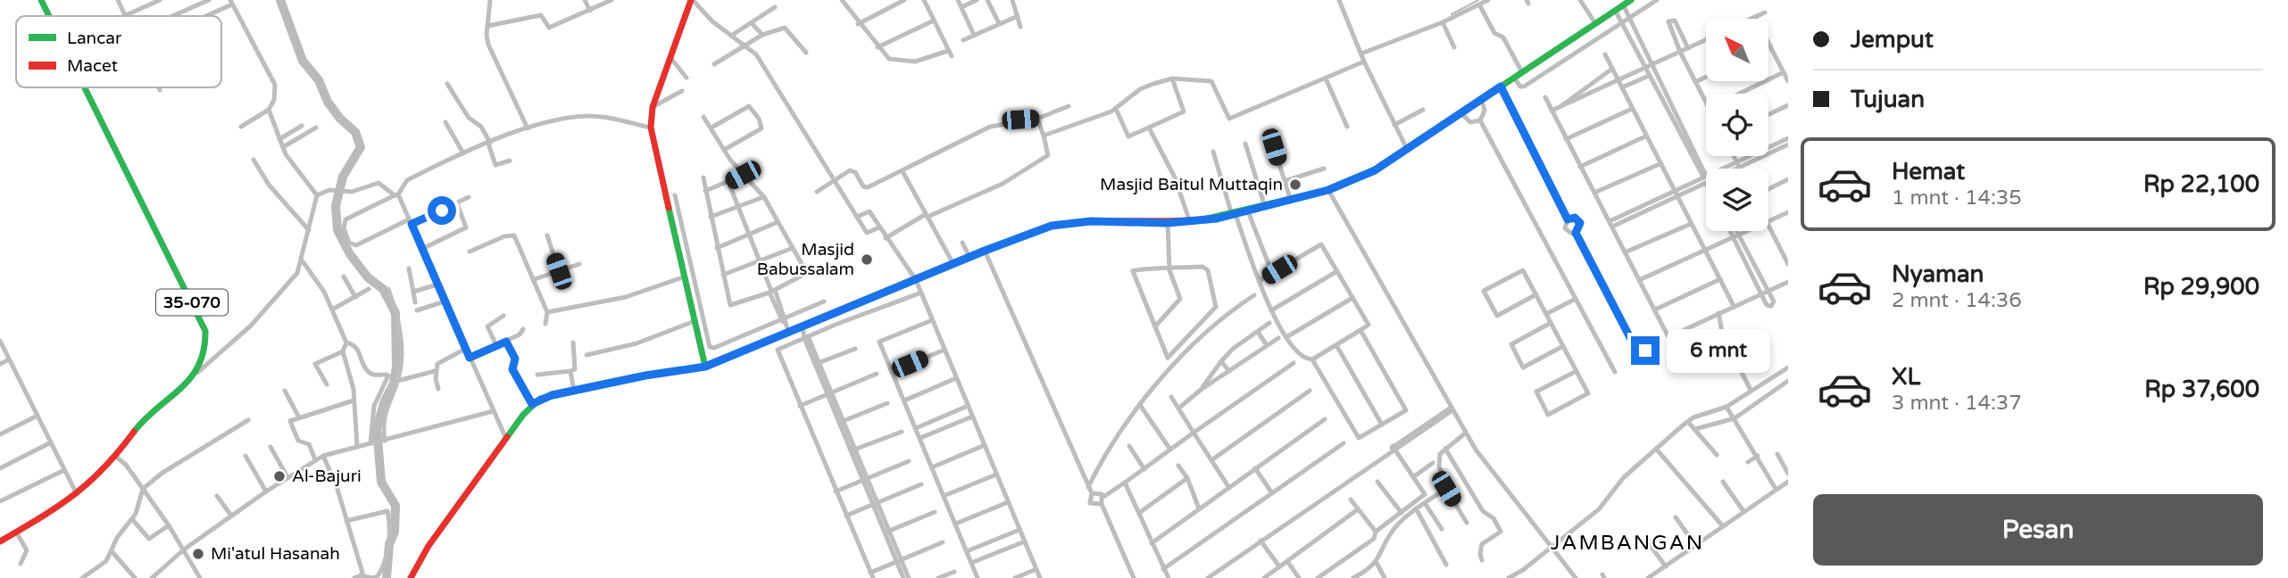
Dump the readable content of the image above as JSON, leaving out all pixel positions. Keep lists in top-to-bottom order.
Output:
{
  "streets": {
    "street": ["35-070"]
  },
  "districts": ["JAMBANGAN"],
  "places": [
    "Masjid Baitul Muttaqin",
    "Masjid Babussalam",
    "Al-Bajuri",
    "Mi'atul Hasanah"
  ],
  "legend": ["Lancar", "Macet"],
  "north": "top left",
  "page": {
    "banner": ["Jemput", "Tujuan"],
    "list": [
      {
        "name": "Hemat",
        "note": "1 mnt · 14:35",
        "value": "Rp 22,100"
      },
      {
        "name": "Nyaman",
        "note": "2 mnt · 14:36",
        "value": "Rp 29,900"
      },
      {
        "name": "XL",
        "note": "3 mnt · 14:37",
        "value": "Rp 37,600"
      }
    ],
    "bubble": "6 mnt",
    "buttons": "Pesan"
  }
}
